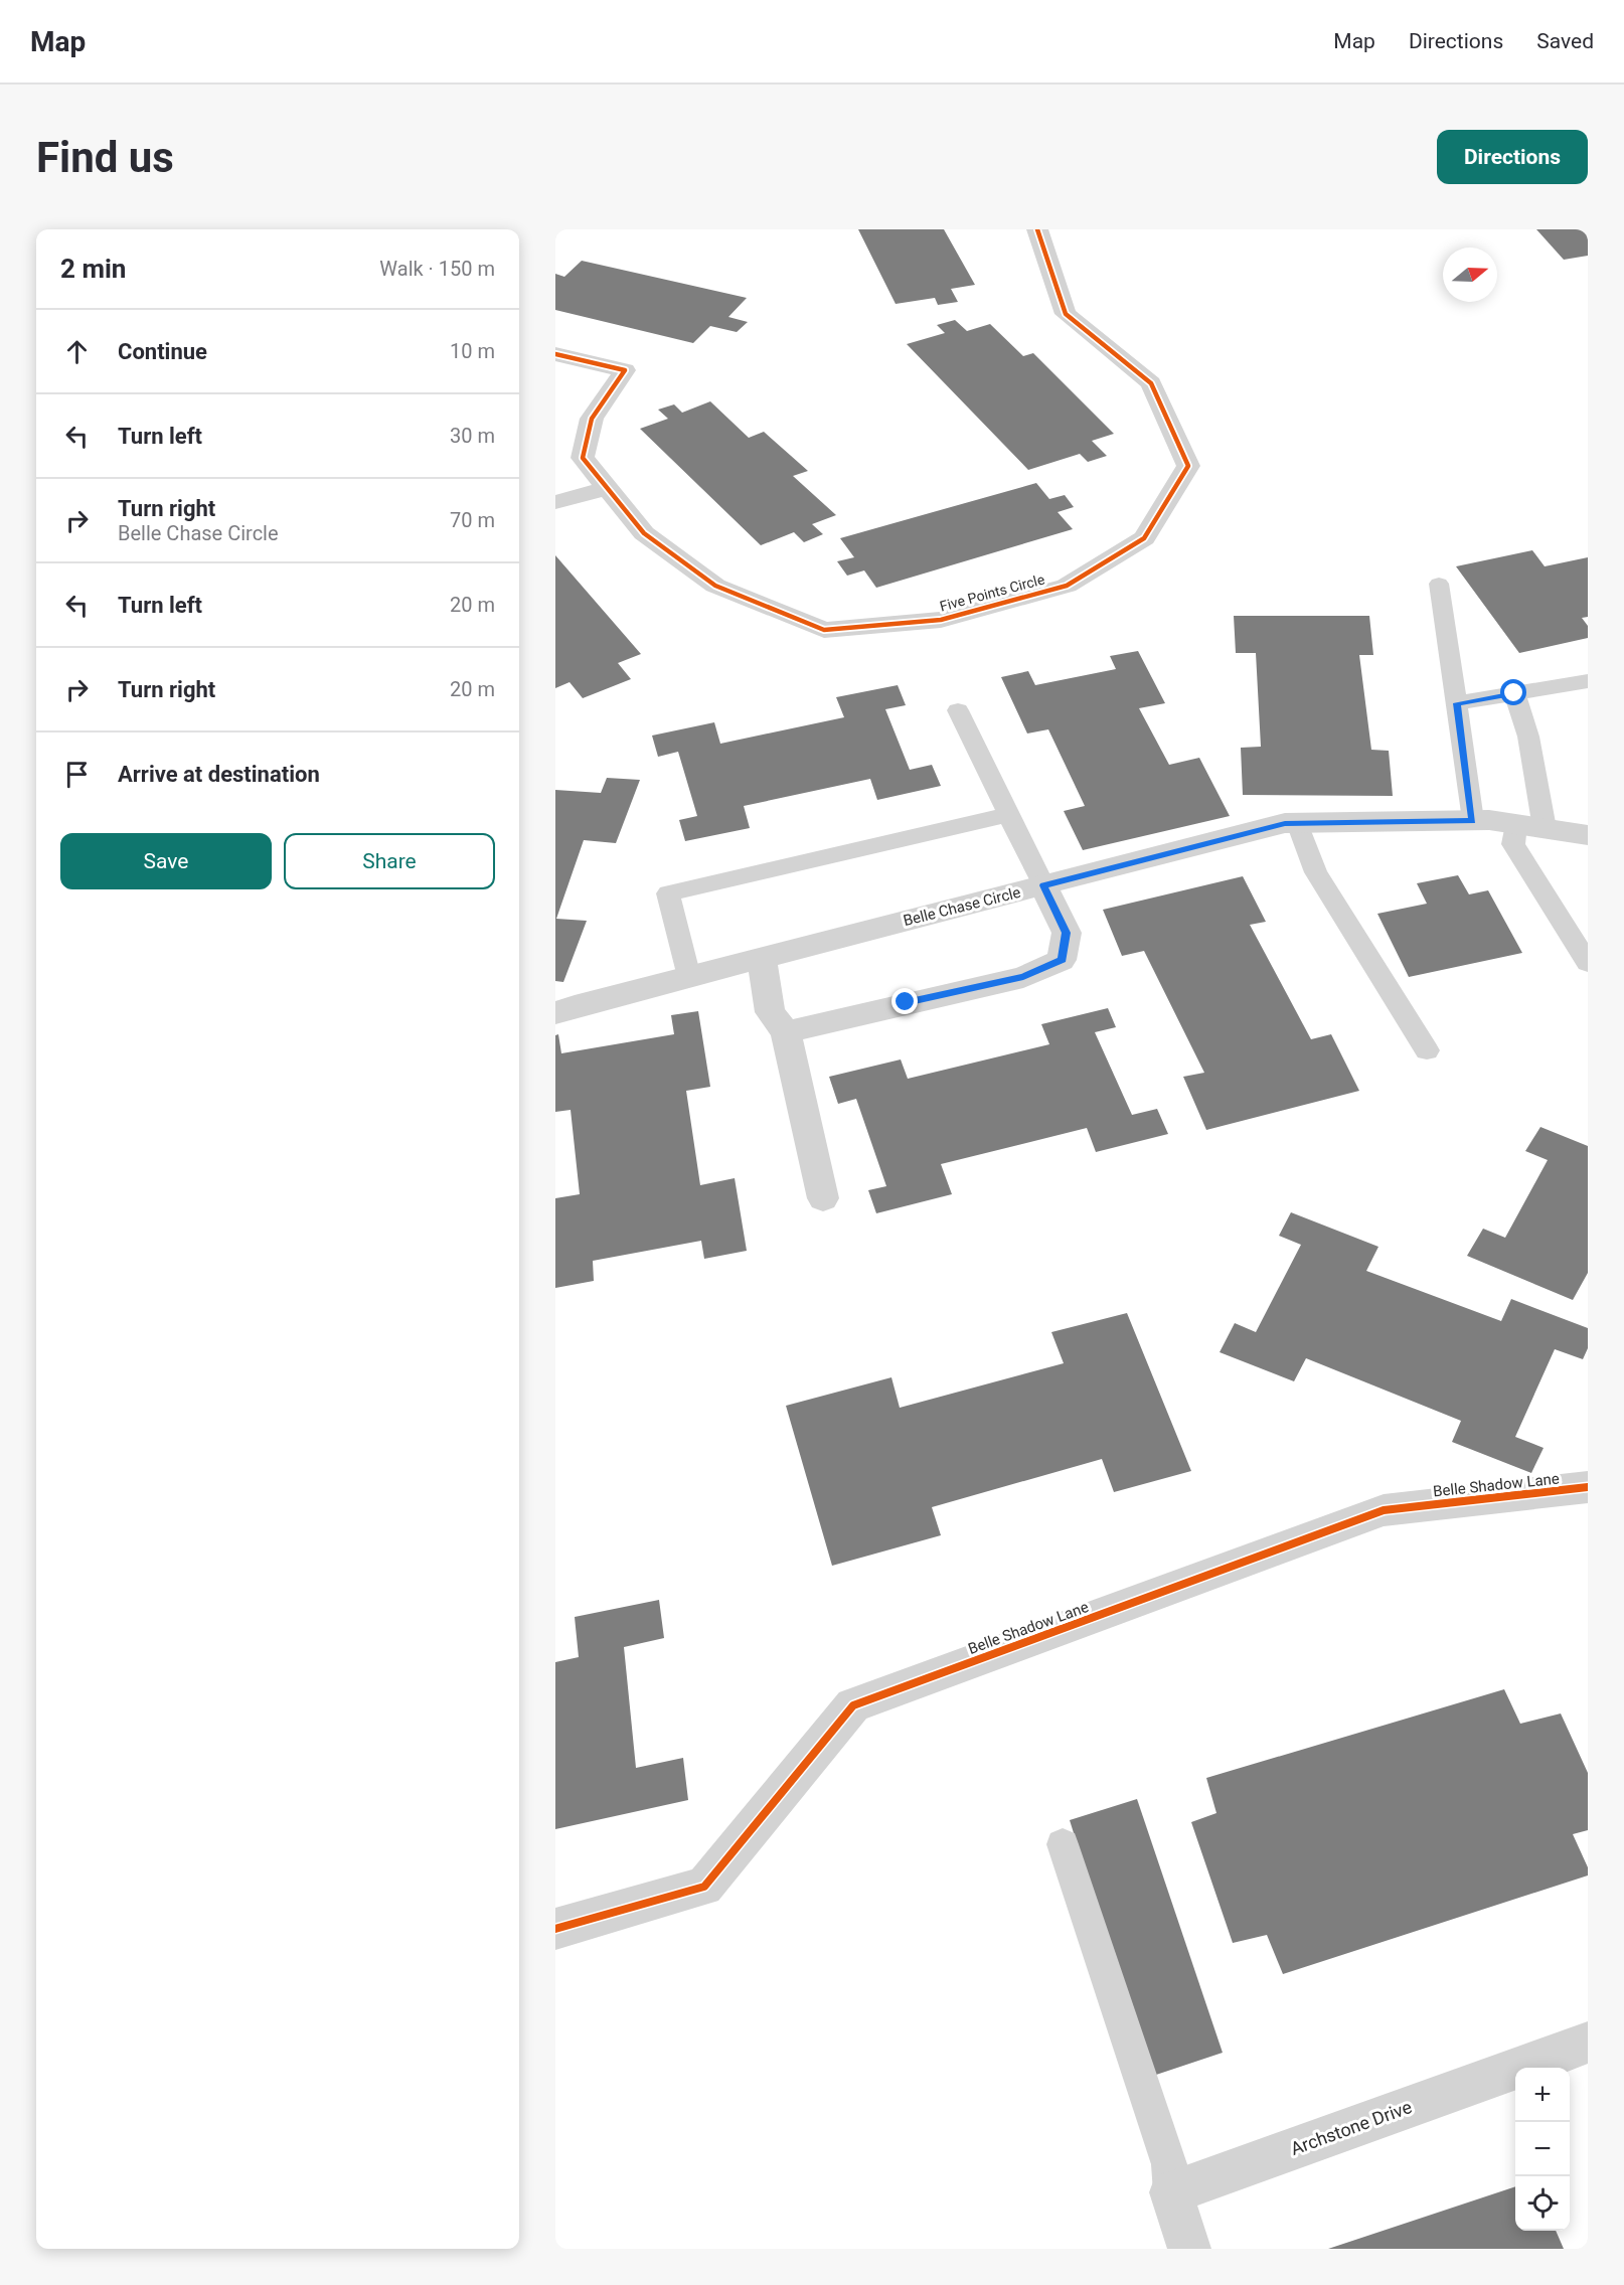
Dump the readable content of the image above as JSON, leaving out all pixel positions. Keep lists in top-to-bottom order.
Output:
{
  "streets": {
    "street": [
      "Five Points Circle",
      "Belle Chase Circle",
      "Belle Shadow Lane",
      "Archstone Drive"
    ]
  },
  "north": "right",
  "page": {
    "header": "Map",
    "nav": ["Map", "Directions", "Saved"],
    "buttons": [
      "Directions",
      ["Save", "Share"]
    ],
    "title": "Find us",
    "heading": ["2 min", "Walk · 150 m"],
    "list": [
      ["Continue", "10 m"],
      ["Turn left", "30 m"],
      ["Turn right", "Belle Chase Circle", "70 m"],
      ["Turn left", "20 m"],
      ["Turn right", "20 m"],
      "Arrive at destination"
    ],
    "map_buttons": ["+", "−"]
  }
}
